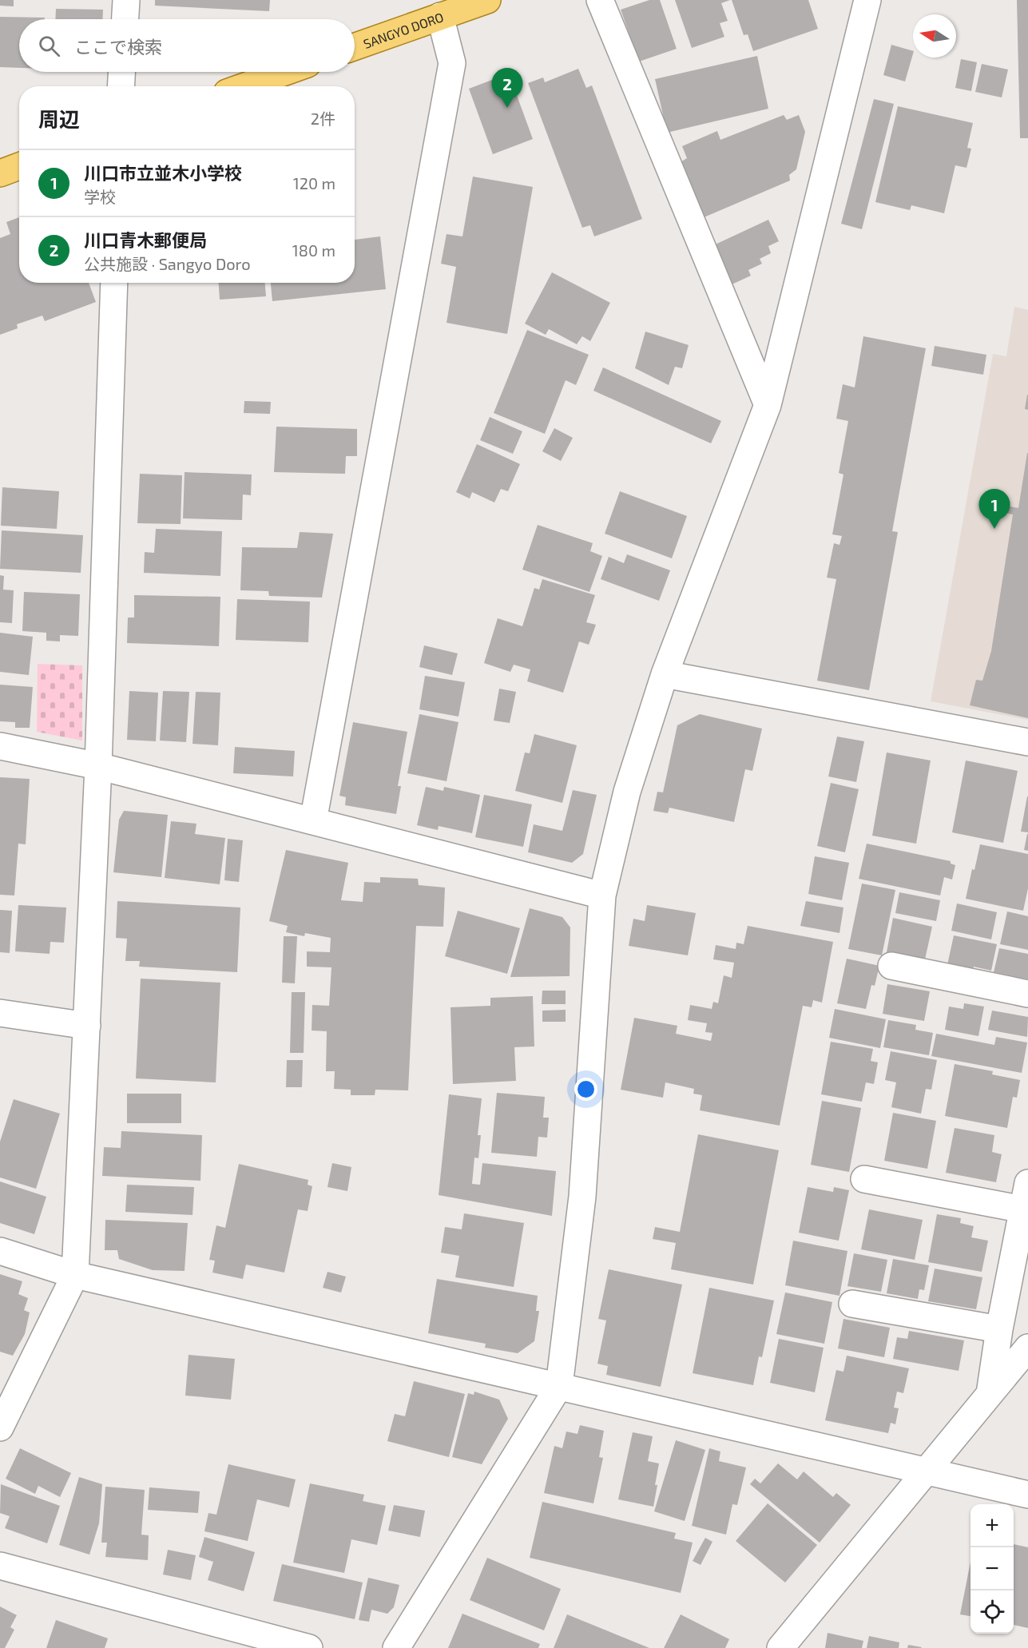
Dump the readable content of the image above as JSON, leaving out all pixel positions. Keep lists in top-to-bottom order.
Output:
{
  "streets": {
    "main road": ["SANGYO DORO"]
  },
  "north": "left",
  "page": {
    "search": "ここで検索",
    "pins": ["2", "1"],
    "heading": ["周辺", "2件"],
    "list": [
      {
        "mark": "1",
        "name": "川口市立並木小学校",
        "note": "学校",
        "value": "120 m"
      },
      {
        "mark": "2",
        "name": "川口青木郵便局",
        "note": "公共施設 · Sangyo Doro",
        "value": "180 m"
      }
    ],
    "map_buttons": ["+", "−"]
  }
}
